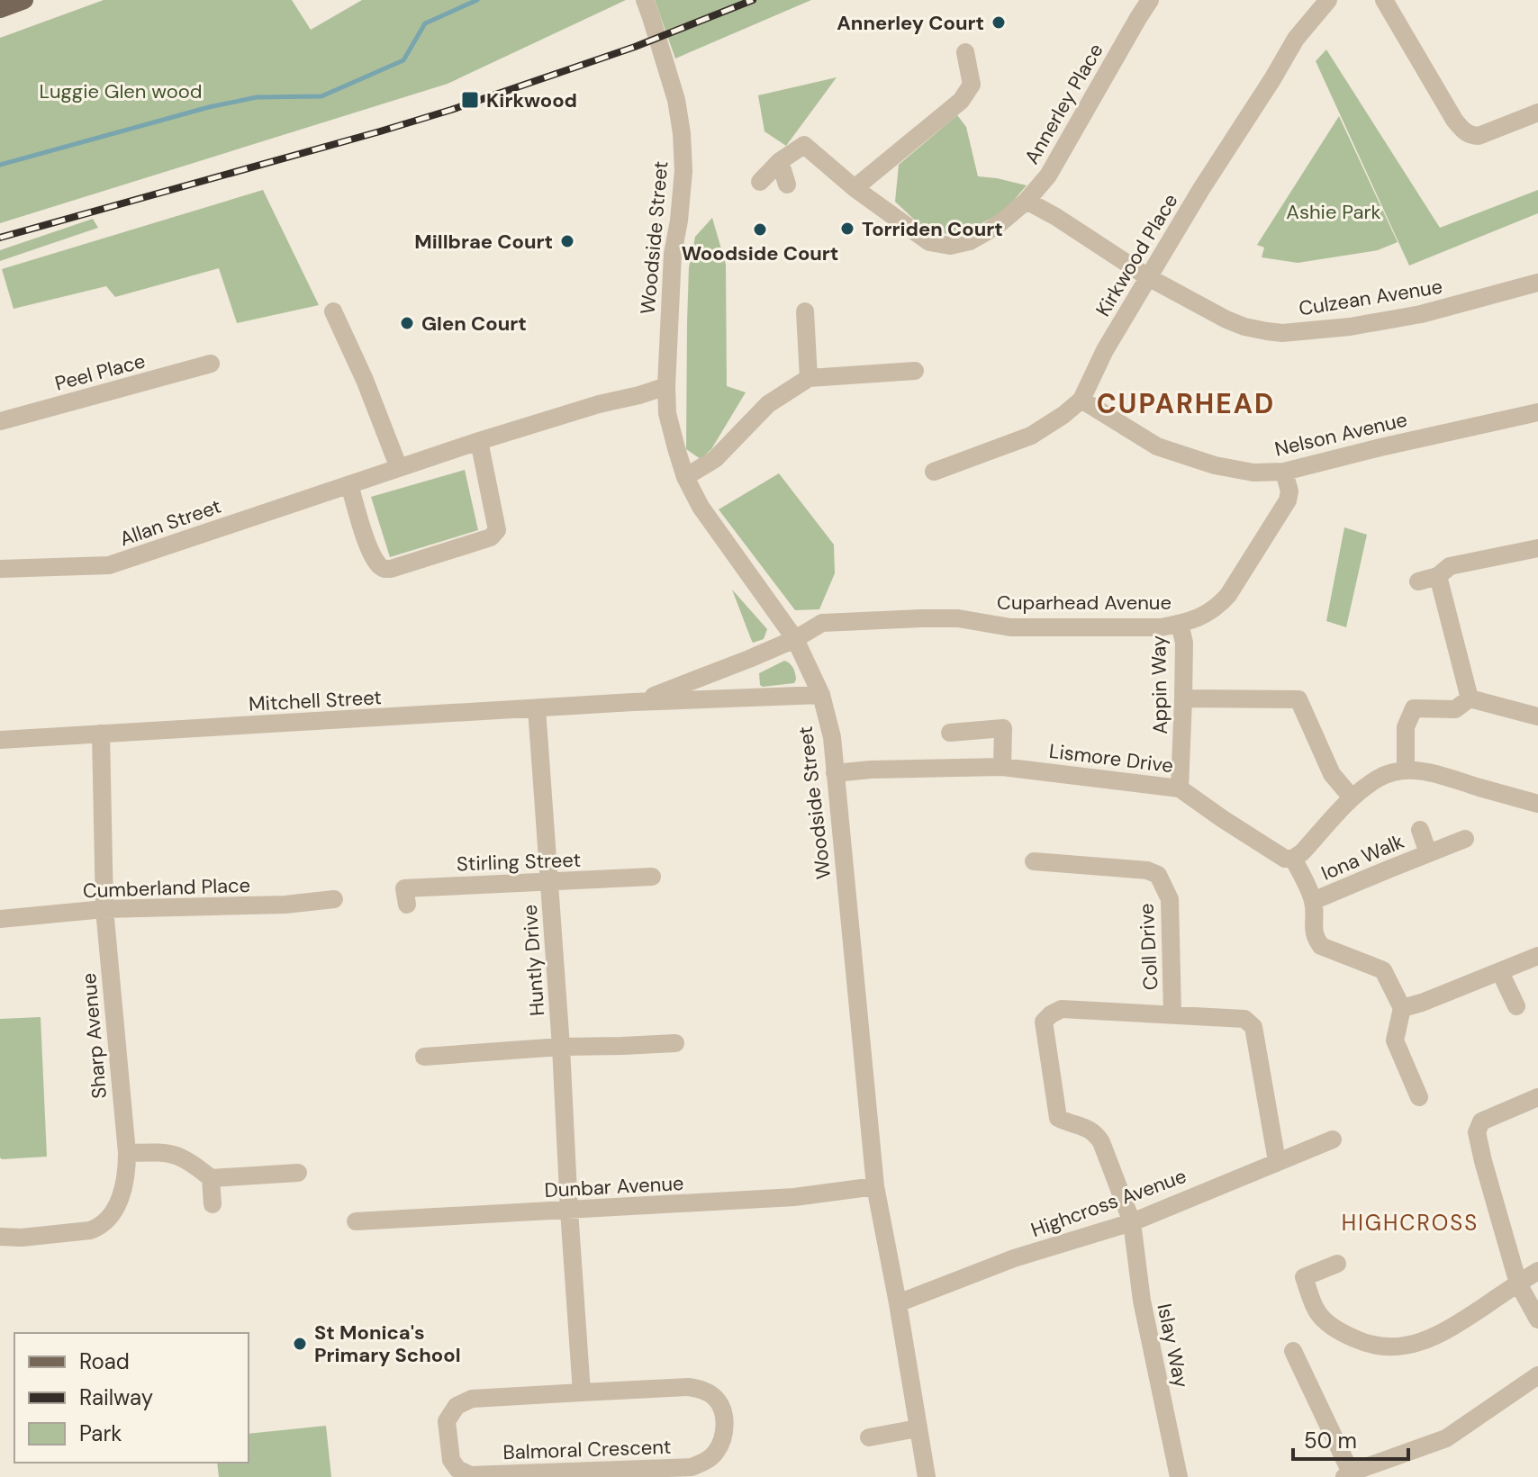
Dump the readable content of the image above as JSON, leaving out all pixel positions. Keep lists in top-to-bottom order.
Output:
{
  "streets": {
    "street": [
      "Annerley Place",
      "Woodside Street",
      "Kirkwood Place",
      "Culzean Avenue",
      "Peel Place",
      "Nelson Avenue",
      "Allan Street",
      "Cuparhead Avenue",
      "Appin Way",
      "Mitchell Street",
      "Lismore Drive",
      "Iona Walk",
      "Stirling Street",
      "Cumberland Place",
      "Coll Drive",
      "Huntly Drive",
      "Sharp Avenue",
      "Dunbar Avenue",
      "Highcross Avenue",
      "Islay Way",
      "Balmoral Crescent"
    ]
  },
  "crossings": [
    ["Annerley Place", "Culzean Avenue"],
    ["Woodside Street", "Allan Street"],
    ["Woodside Street", "Cuparhead Avenue"],
    ["Woodside Street", "Mitchell Street"],
    ["Woodside Street", "Lismore Drive"],
    ["Woodside Street", "Dunbar Avenue"],
    ["Woodside Street", "Highcross Avenue"],
    ["Kirkwood Place", "Culzean Avenue"],
    ["Kirkwood Place", "Nelson Avenue"],
    ["Nelson Avenue", "Cuparhead Avenue"],
    ["Cuparhead Avenue", "Appin Way"],
    ["Cuparhead Avenue", "Mitchell Street"],
    ["Appin Way", "Lismore Drive"],
    ["Mitchell Street", "Huntly Drive"],
    ["Mitchell Street", "Sharp Avenue"],
    ["Stirling Street", "Huntly Drive"],
    ["Cumberland Place", "Sharp Avenue"],
    ["Coll Drive", "Islay Way"],
    ["Huntly Drive", "Dunbar Avenue"],
    ["Highcross Avenue", "Islay Way"]
  ],
  "districts": ["CUPARHEAD", "HIGHCROSS"],
  "parks": ["Luggie Glen wood", "Ashie Park"],
  "places": {
    "other": [
      "Annerley Court",
      "Torriden Court",
      "Woodside Court",
      "Millbrae Court",
      "Glen Court",
      "St Monica's Primary School"
    ],
    "transit": ["Kirkwood"]
  },
  "legend": ["Road", "Railway", "Park"],
  "scale_bar": "50 m"
}
